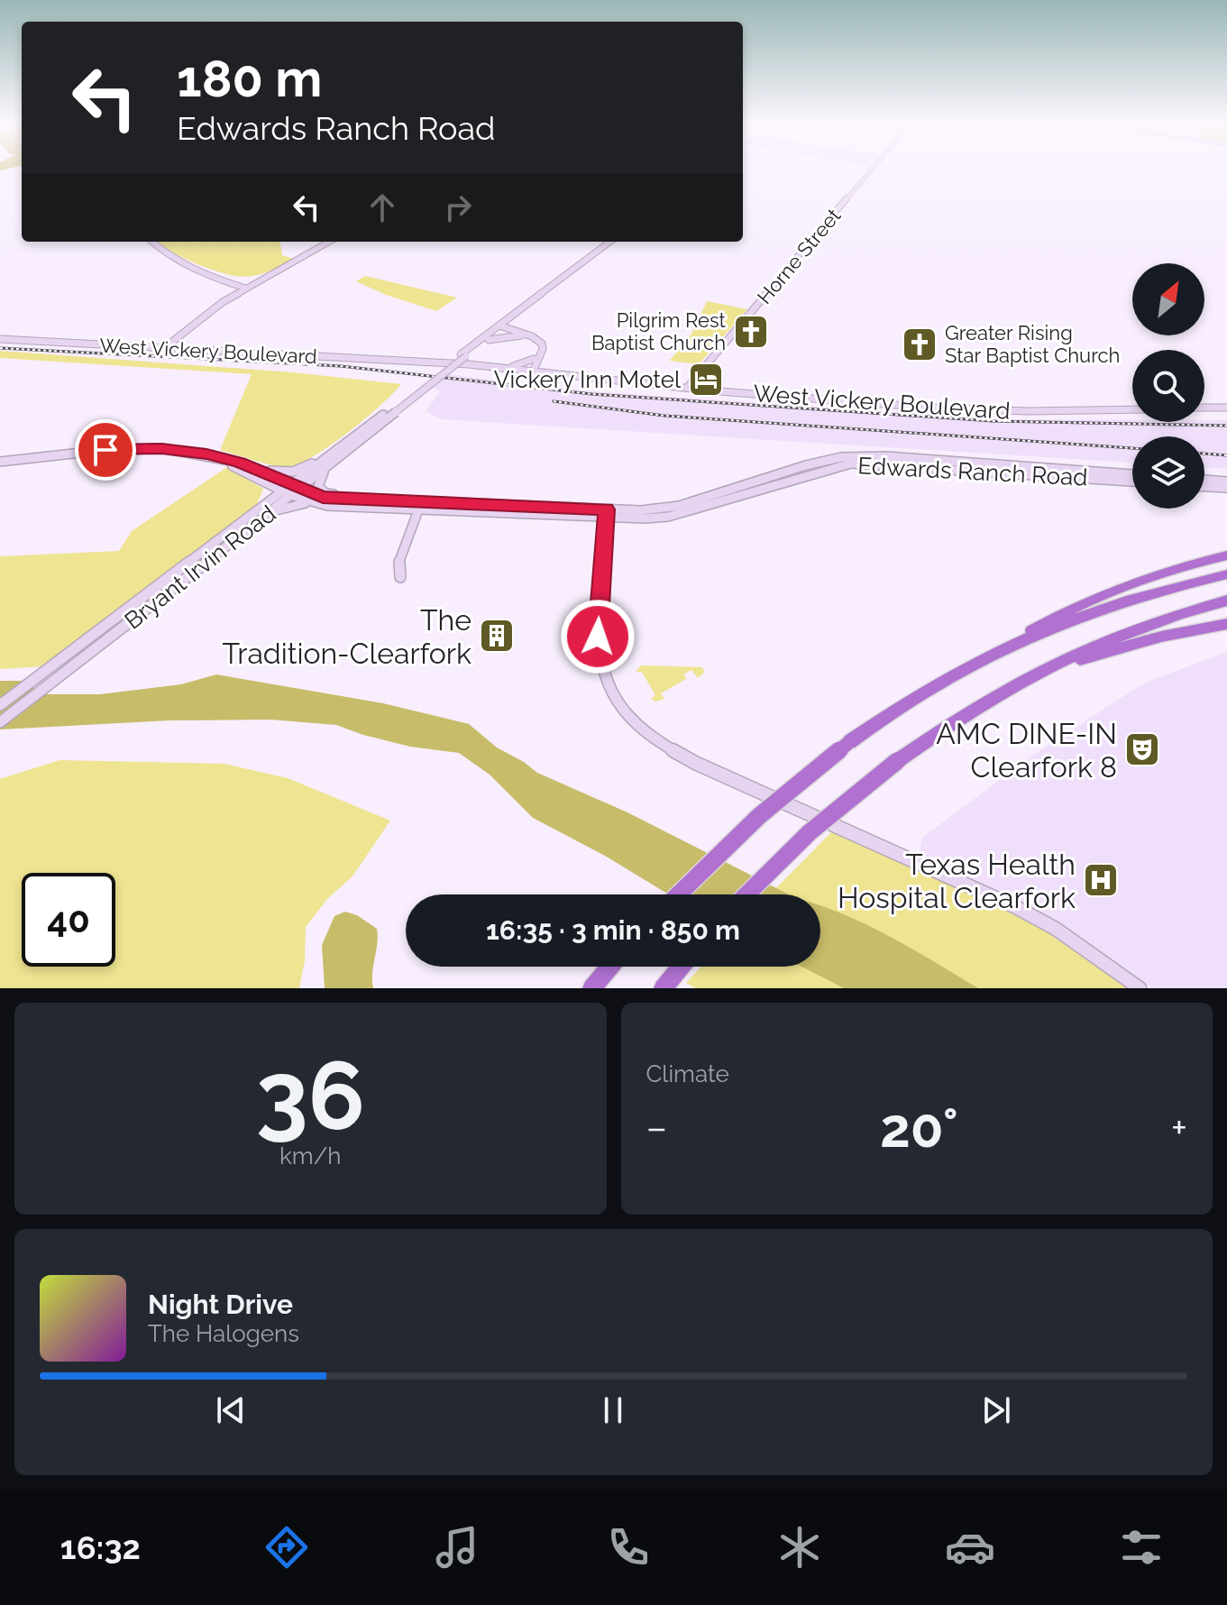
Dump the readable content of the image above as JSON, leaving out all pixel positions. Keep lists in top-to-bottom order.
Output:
{
  "streets": {
    "street": [
      "Horne Street",
      "West Vickery Boulevard",
      "Edwards Ranch Road",
      "Bryant Irvin Road"
    ]
  },
  "crossings": [
    ["Horne Street", "West Vickery Boulevard"],
    ["Edwards Ranch Road", "Bryant Irvin Road"]
  ],
  "places": {
    "church": ["Pilgrim Rest Baptist Church", "Greater Rising Star Baptist Church"],
    "hotel": ["Vickery Inn Motel"],
    "building": ["The Tradition-Clearfork"],
    "theatre": ["AMC DINE-IN Clearfork 8"],
    "hospital": ["Texas Health Hospital Clearfork"]
  },
  "north": "top right",
  "page": {
    "turn": ["180 m", "Edwards Ranch Road"],
    "limit": "40",
    "trip": "16:35 · 3 min · 850 m",
    "tile": [
      ["36", "km/h"],
      "Climate"
    ],
    "heat": ["−", "20°", "+"],
    "song": ["Night Drive", "The Halogens"],
    "tabs": "16:32"
  }
}
